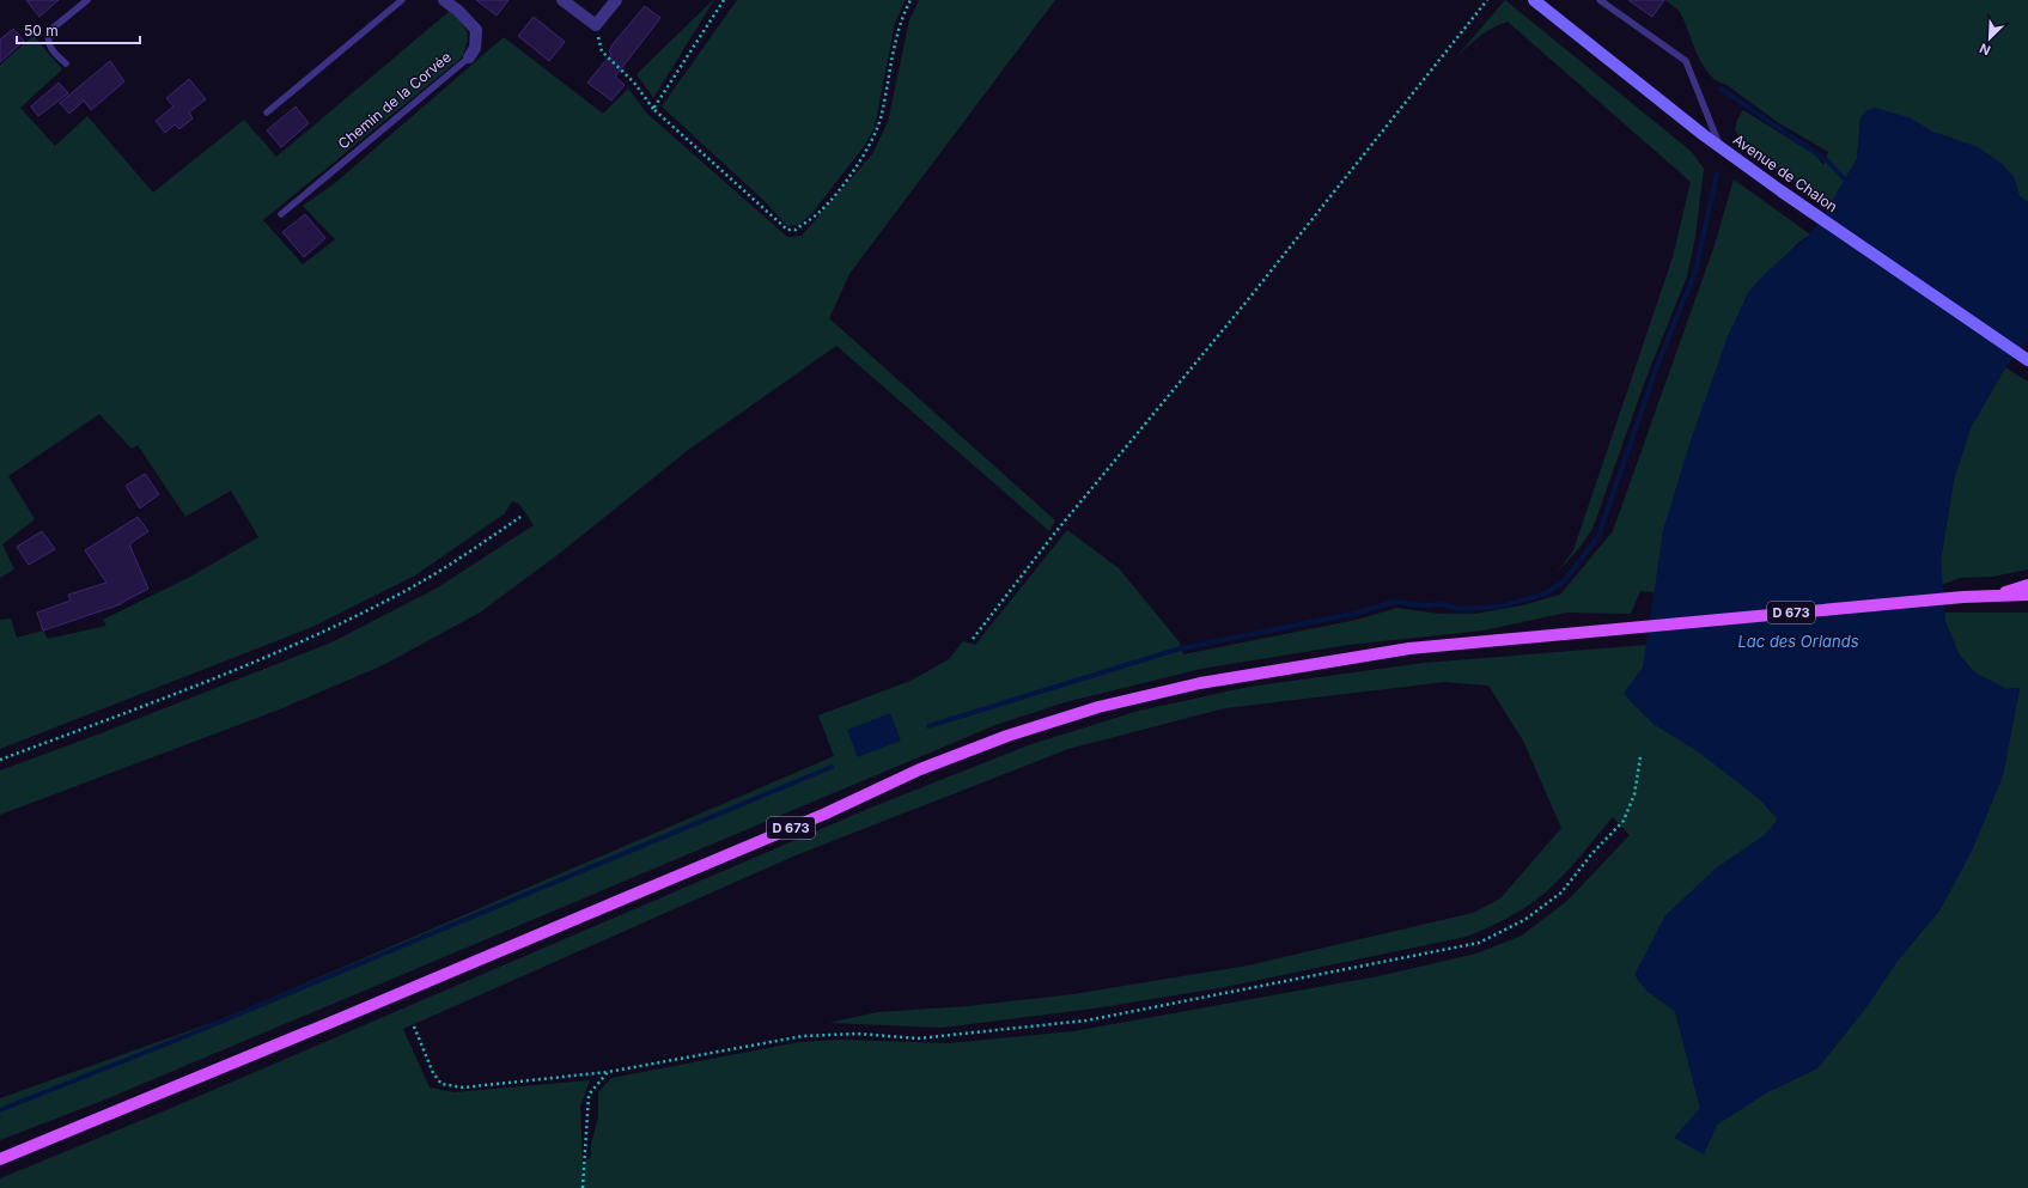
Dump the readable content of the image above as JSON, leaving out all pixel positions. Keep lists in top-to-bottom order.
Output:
{
  "streets": {
    "main road": ["Avenue de Chalon", "D 673"],
    "street": ["Chemin de la Corvée"]
  },
  "water": ["Lac des Orlands"],
  "scale_bar": "50 m",
  "north": "bottom left"
}
